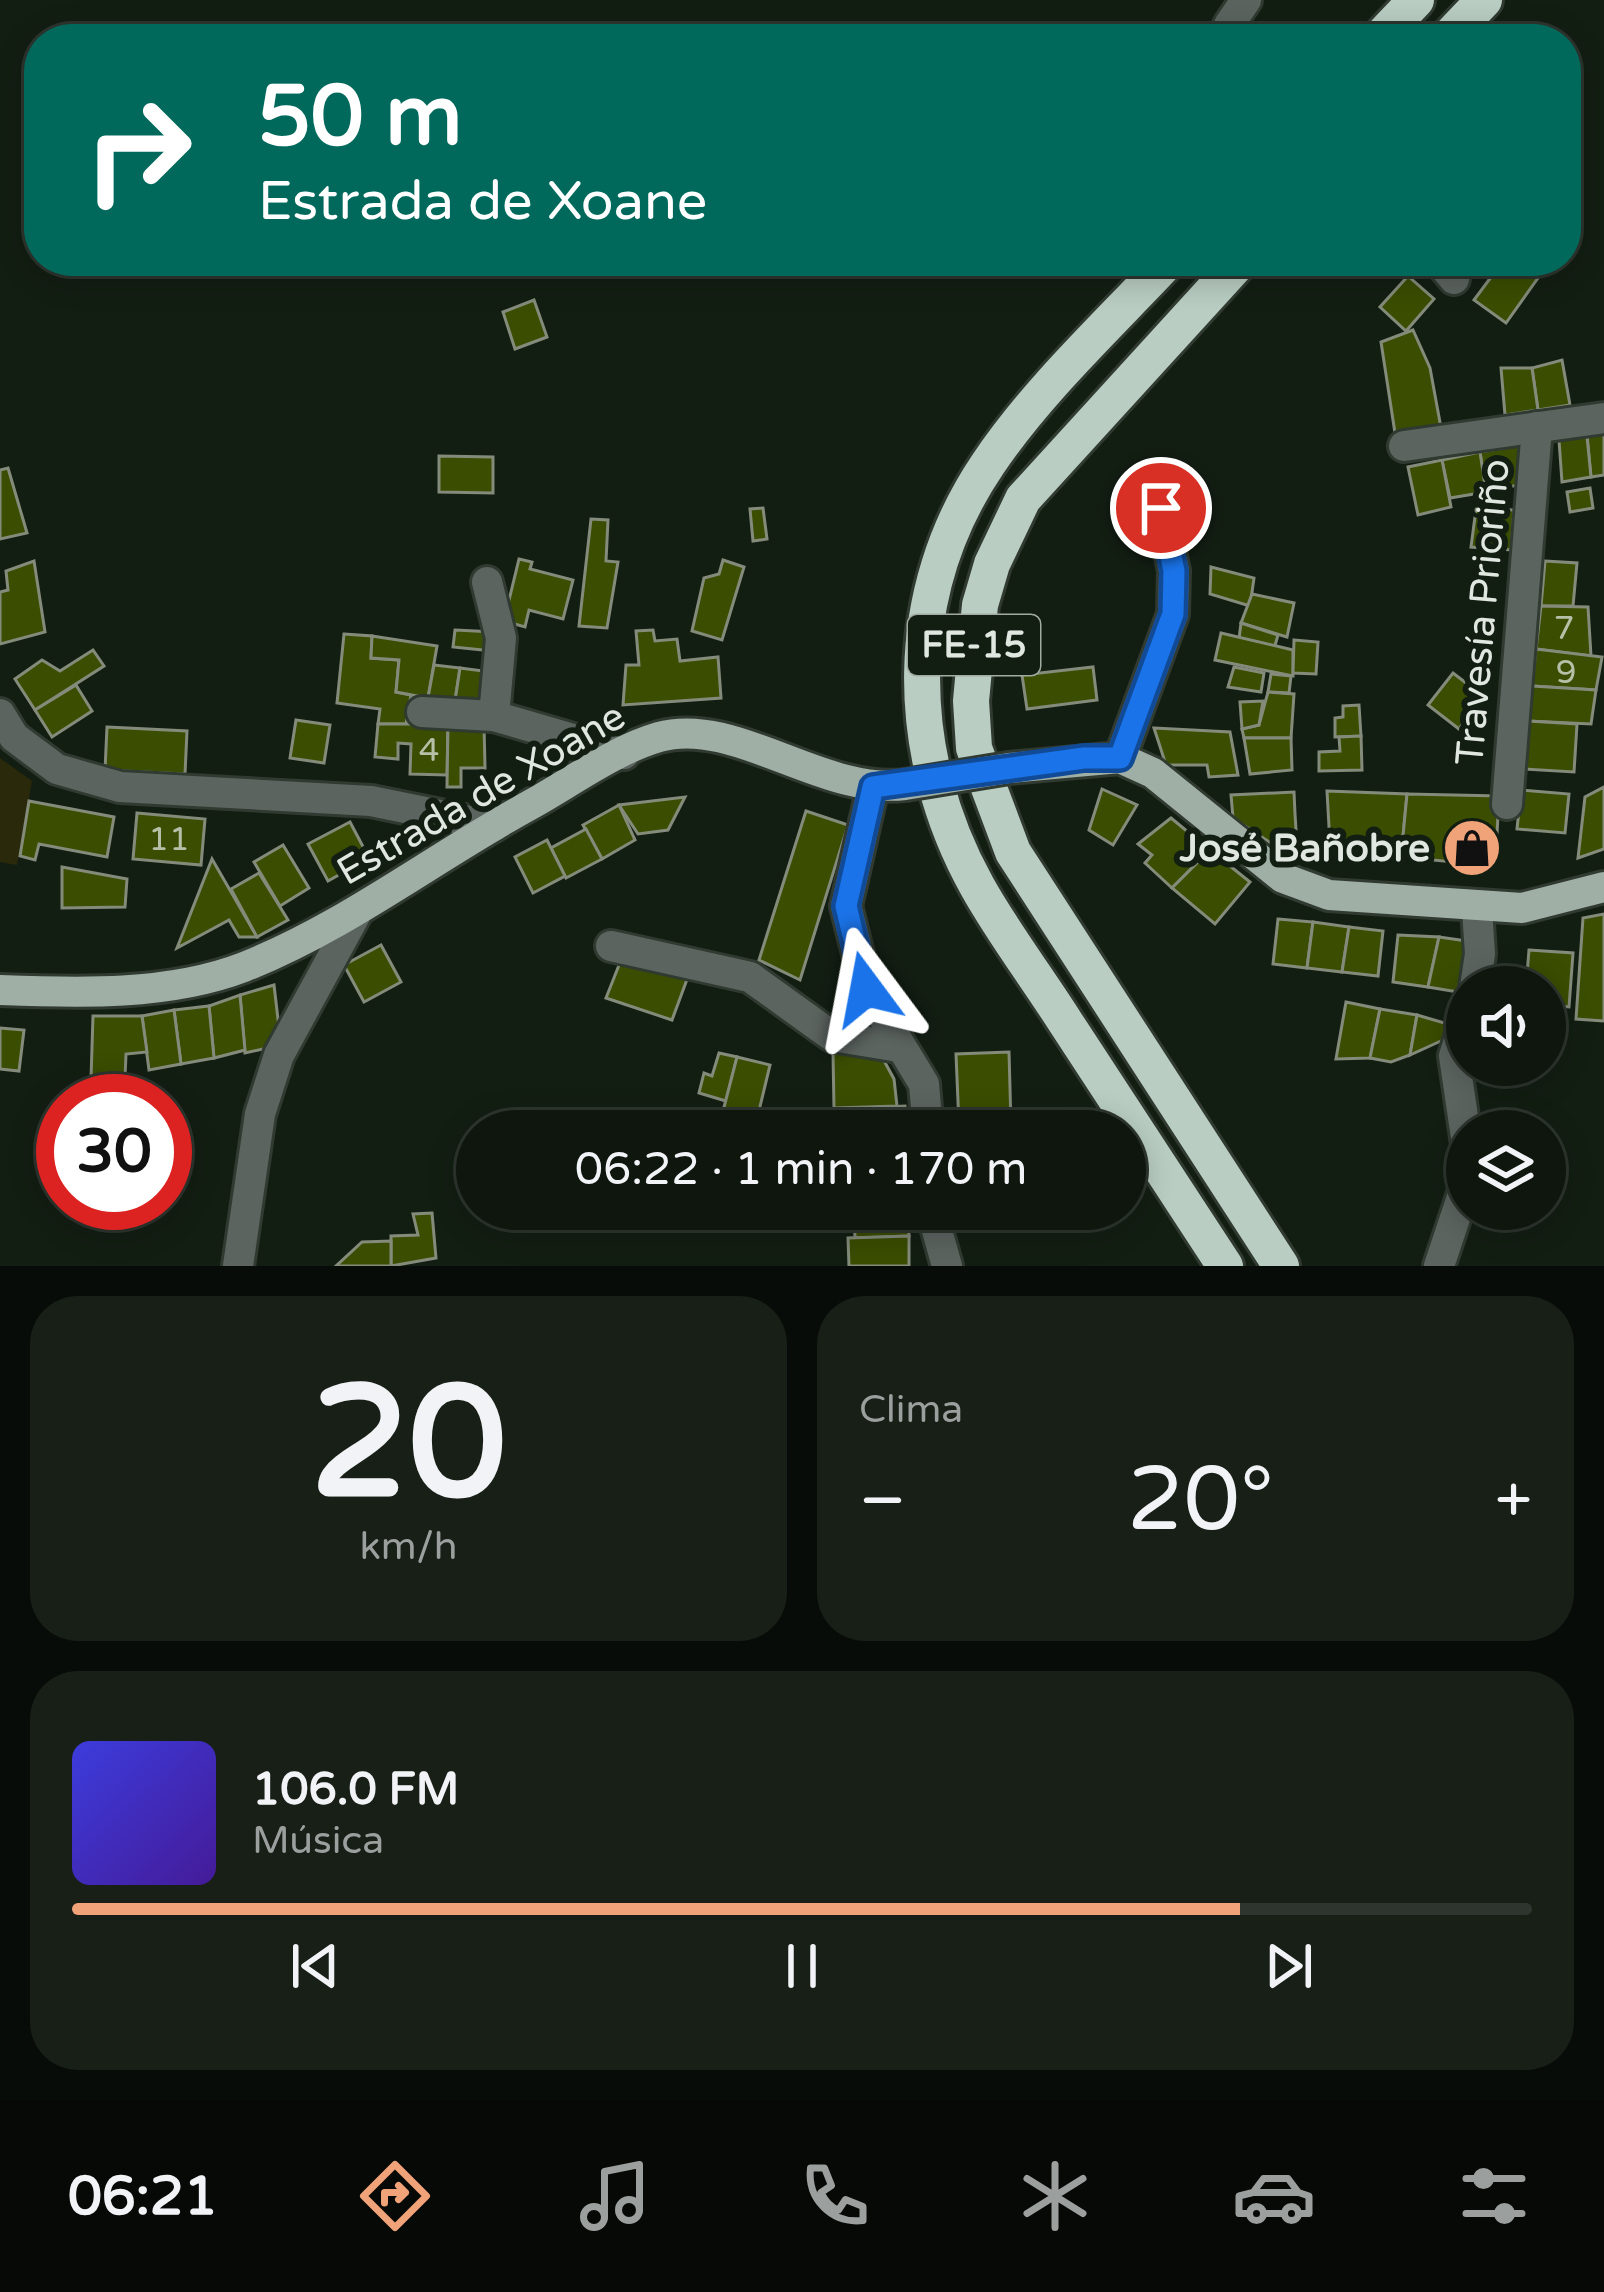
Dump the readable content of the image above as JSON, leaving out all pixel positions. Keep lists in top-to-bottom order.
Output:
{
  "streets": {
    "highway": ["FE-15"],
    "main road": ["Estrada de Xoane"],
    "street": ["Travesía Prioriño"]
  },
  "places": {
    "shop": ["José Bañobre"]
  },
  "house_numbers": [
    "7",
    "9",
    "4",
    "11"
  ],
  "page": {
    "turn": ["50 m", "Estrada de Xoane"],
    "limit": "30",
    "trip": "06:22 · 1 min · 170 m",
    "tile": [
      ["20", "km/h"],
      "Clima"
    ],
    "heat": ["−", "20°", "+"],
    "song": ["106.0 FM", "Música"],
    "tabs": "06:21"
  }
}
